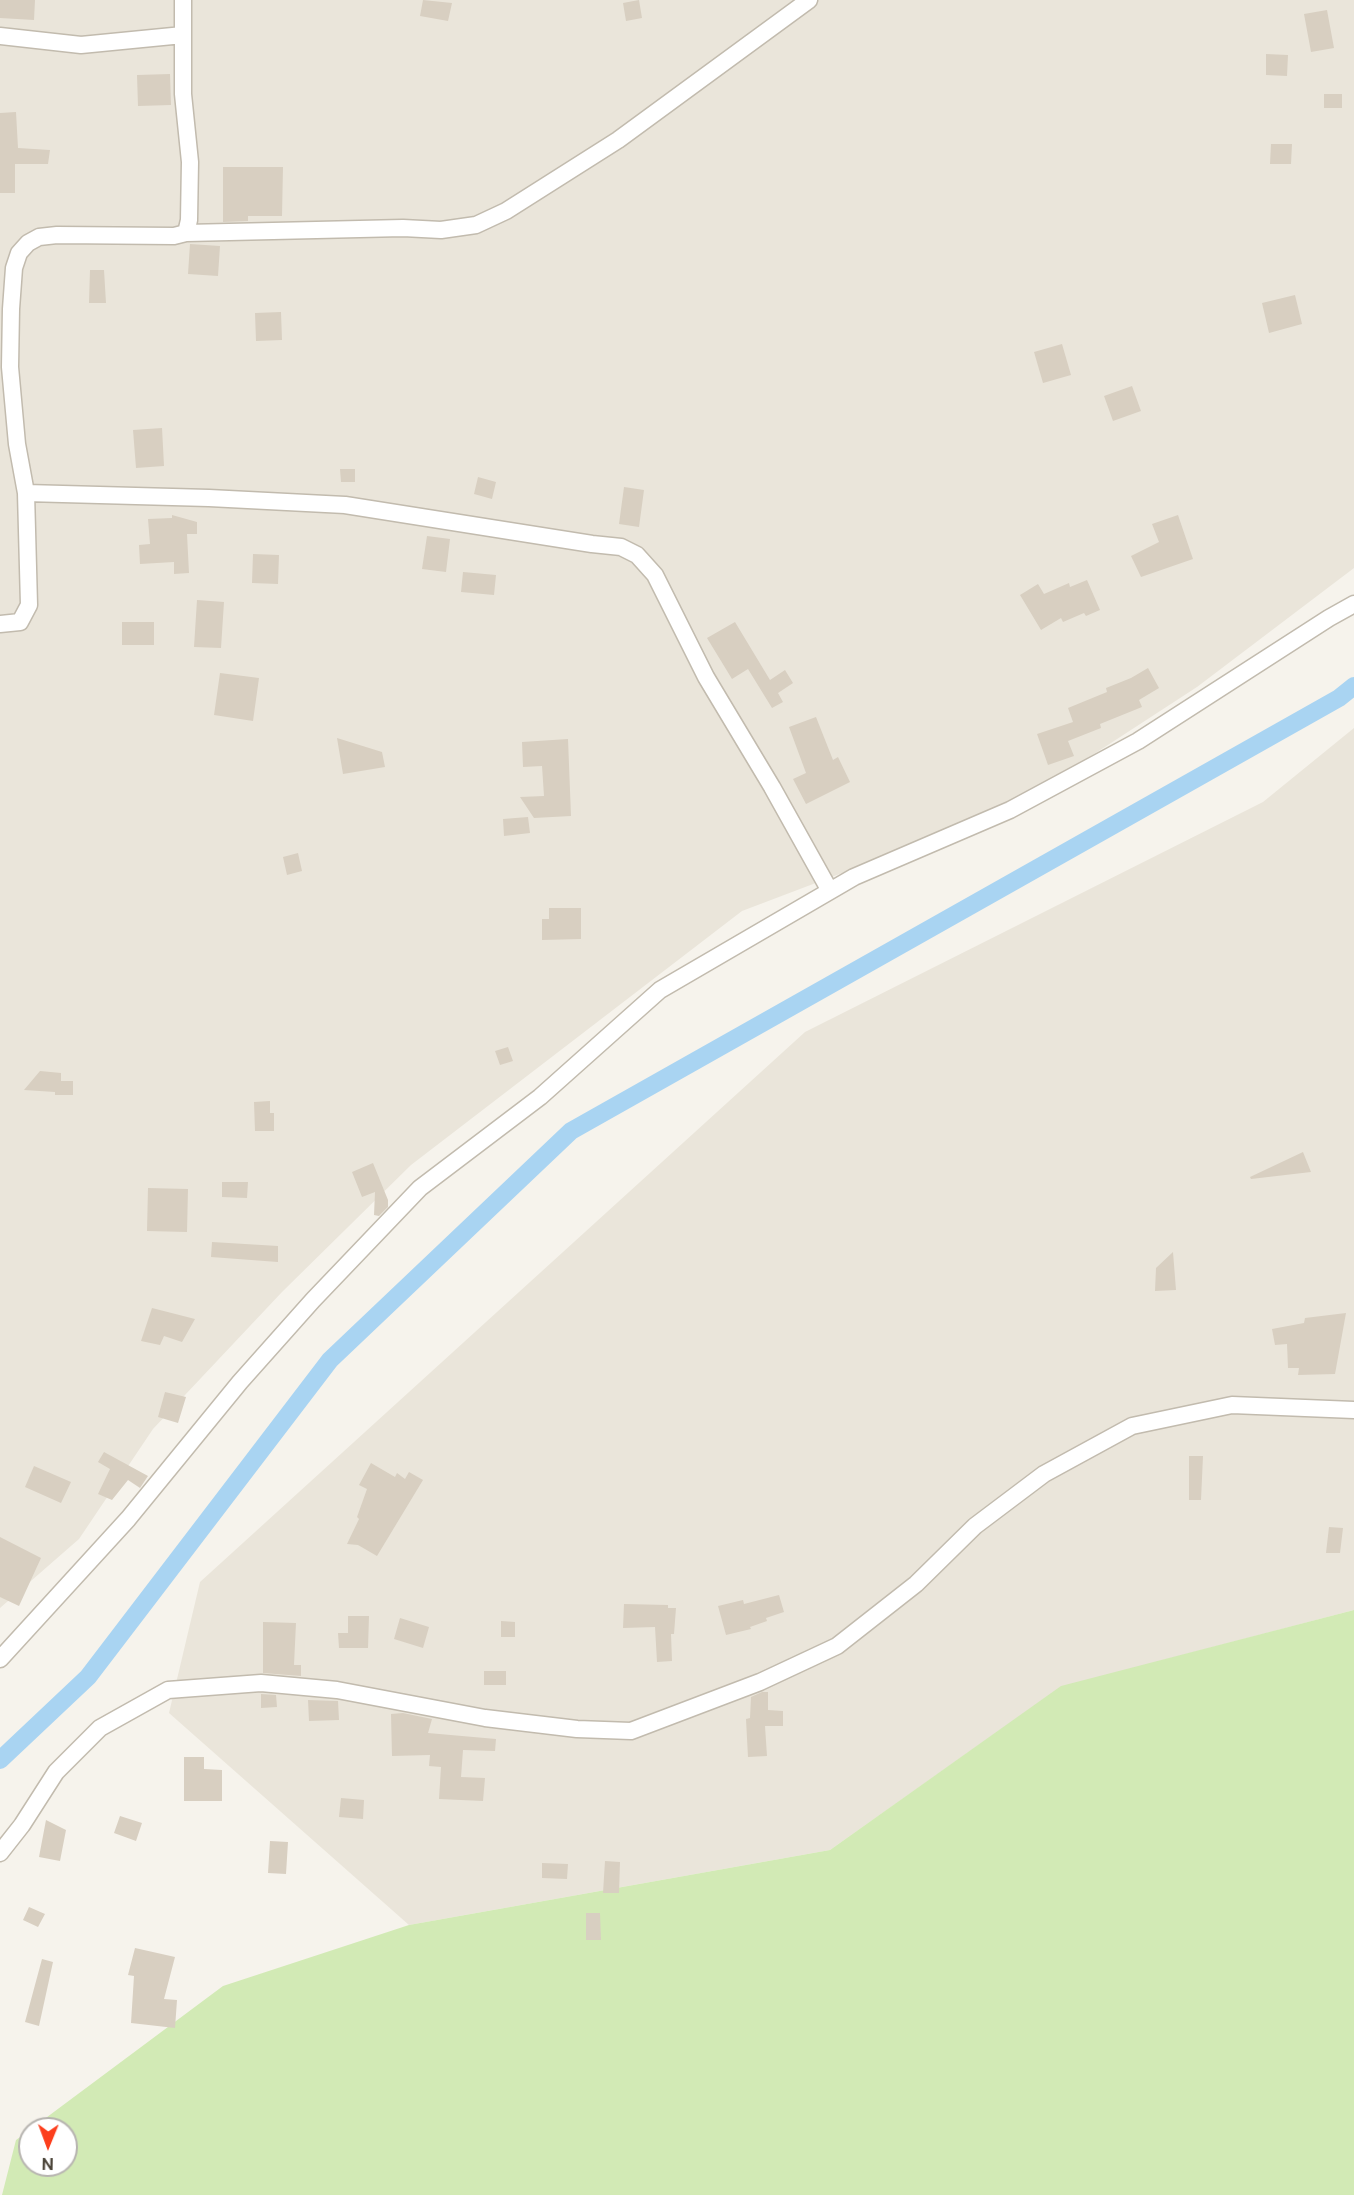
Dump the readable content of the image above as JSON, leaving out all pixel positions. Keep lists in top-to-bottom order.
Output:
{
  "north": "bottom"
}
